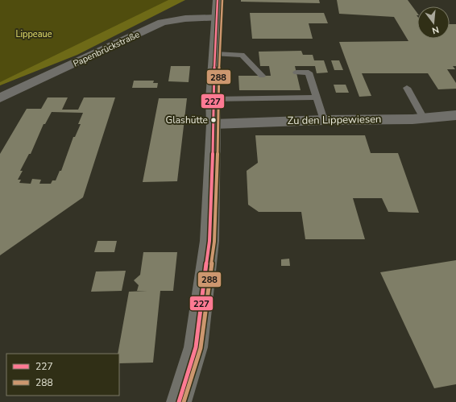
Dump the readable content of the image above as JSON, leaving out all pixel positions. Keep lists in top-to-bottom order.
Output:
{
  "streets": {
    "street": ["Papenbrückstraße", "Zu den Lippewiesen"]
  },
  "parks": ["Lippeaue"],
  "places": ["Glashütte"],
  "lines": ["transit line 227", "transit line 288"],
  "legend": ["227", "288"],
  "north": "bottom"
}
